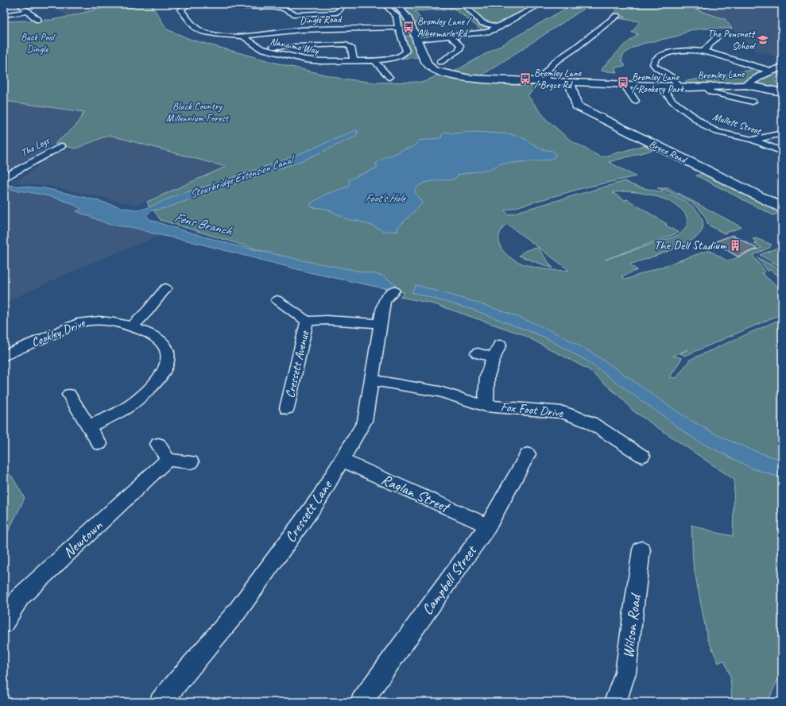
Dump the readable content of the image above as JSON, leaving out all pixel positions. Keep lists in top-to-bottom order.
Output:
{
  "streets": {
    "street": [
      "Dingle Road",
      "Nanaimo Way",
      "Bromley Lane",
      "Mullett Street",
      "The Leys",
      "Bryce Road",
      "Cookley Drive",
      "Cressett Avenue",
      "Fox Foot Drive",
      "Raglan Street",
      "Cressett Lane",
      "Newtown",
      "Campbell Street",
      "Wilson Road"
    ]
  },
  "crossings": [
    ["Dingle Road", "Nanaimo Way"],
    ["Bromley Lane", "Mullett Street"],
    ["Bromley Lane", "Bryce Road"],
    ["Cressett Avenue", "Cressett Lane"],
    ["Fox Foot Drive", "Cressett Lane"],
    ["Raglan Street", "Cressett Lane"],
    ["Raglan Street", "Campbell Street"]
  ],
  "water": ["Stourbridge Extension Canal", "Foot's Hole", "Fens Branch"],
  "parks": ["Buck Pool Dingle", "Black Country Millennium Forest"],
  "places": {
    "bus stop": ["Bromley Lane / Albermarle Rd", "Bromley Lane / Bryce Rd", "Bromley Lane / Rookery Park"],
    "school or university": ["The Pensnett School"],
    "building": ["The Dell Stadium"]
  }
}
